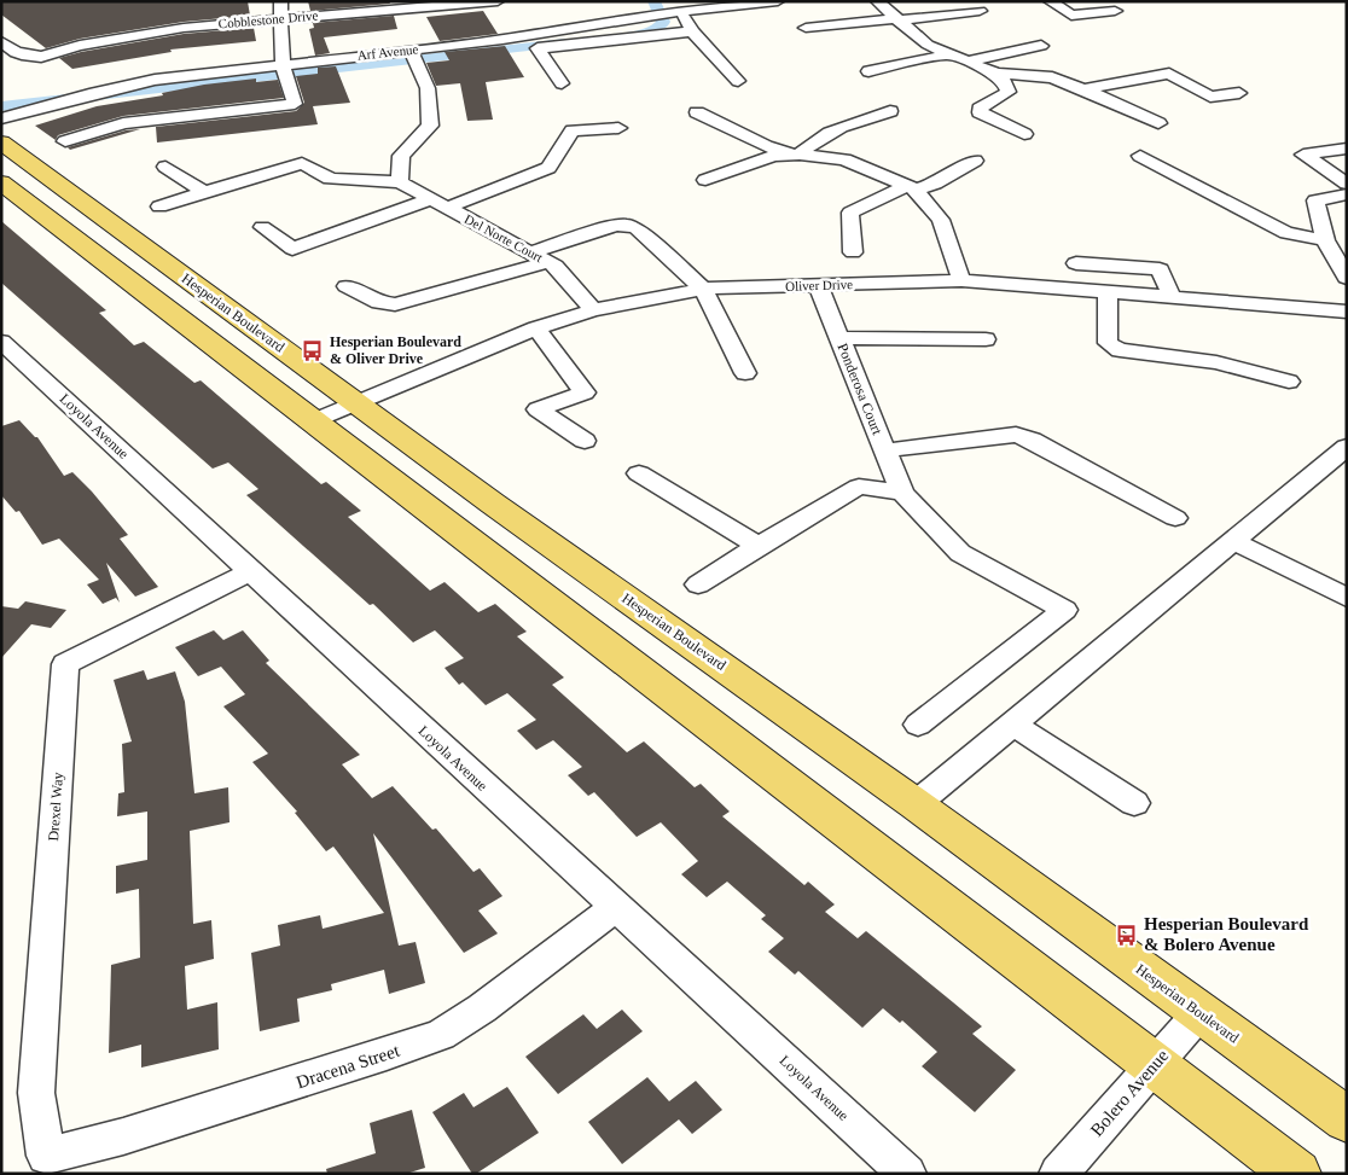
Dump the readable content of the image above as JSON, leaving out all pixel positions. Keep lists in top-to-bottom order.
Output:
{
  "streets": {
    "main road": ["Hesperian Boulevard"],
    "street": [
      "Cobblestone Drive",
      "Arf Avenue",
      "Del Norte Court",
      "Oliver Drive",
      "Ponderosa Court",
      "Loyola Avenue",
      "Drexel Way",
      "Dracena Street",
      "Bolero Avenue"
    ]
  },
  "crossings": [
    ["Del Norte Court", "Oliver Drive"],
    ["Oliver Drive", "Hesperian Boulevard"],
    ["Oliver Drive", "Ponderosa Court"],
    ["Hesperian Boulevard", "Bolero Avenue"],
    ["Loyola Avenue", "Drexel Way"],
    ["Loyola Avenue", "Dracena Street"],
    ["Drexel Way", "Dracena Street"]
  ],
  "places": {
    "bus stop": ["Hesperian Boulevard & Oliver Drive", "Hesperian Boulevard & Bolero Avenue"]
  }
}
